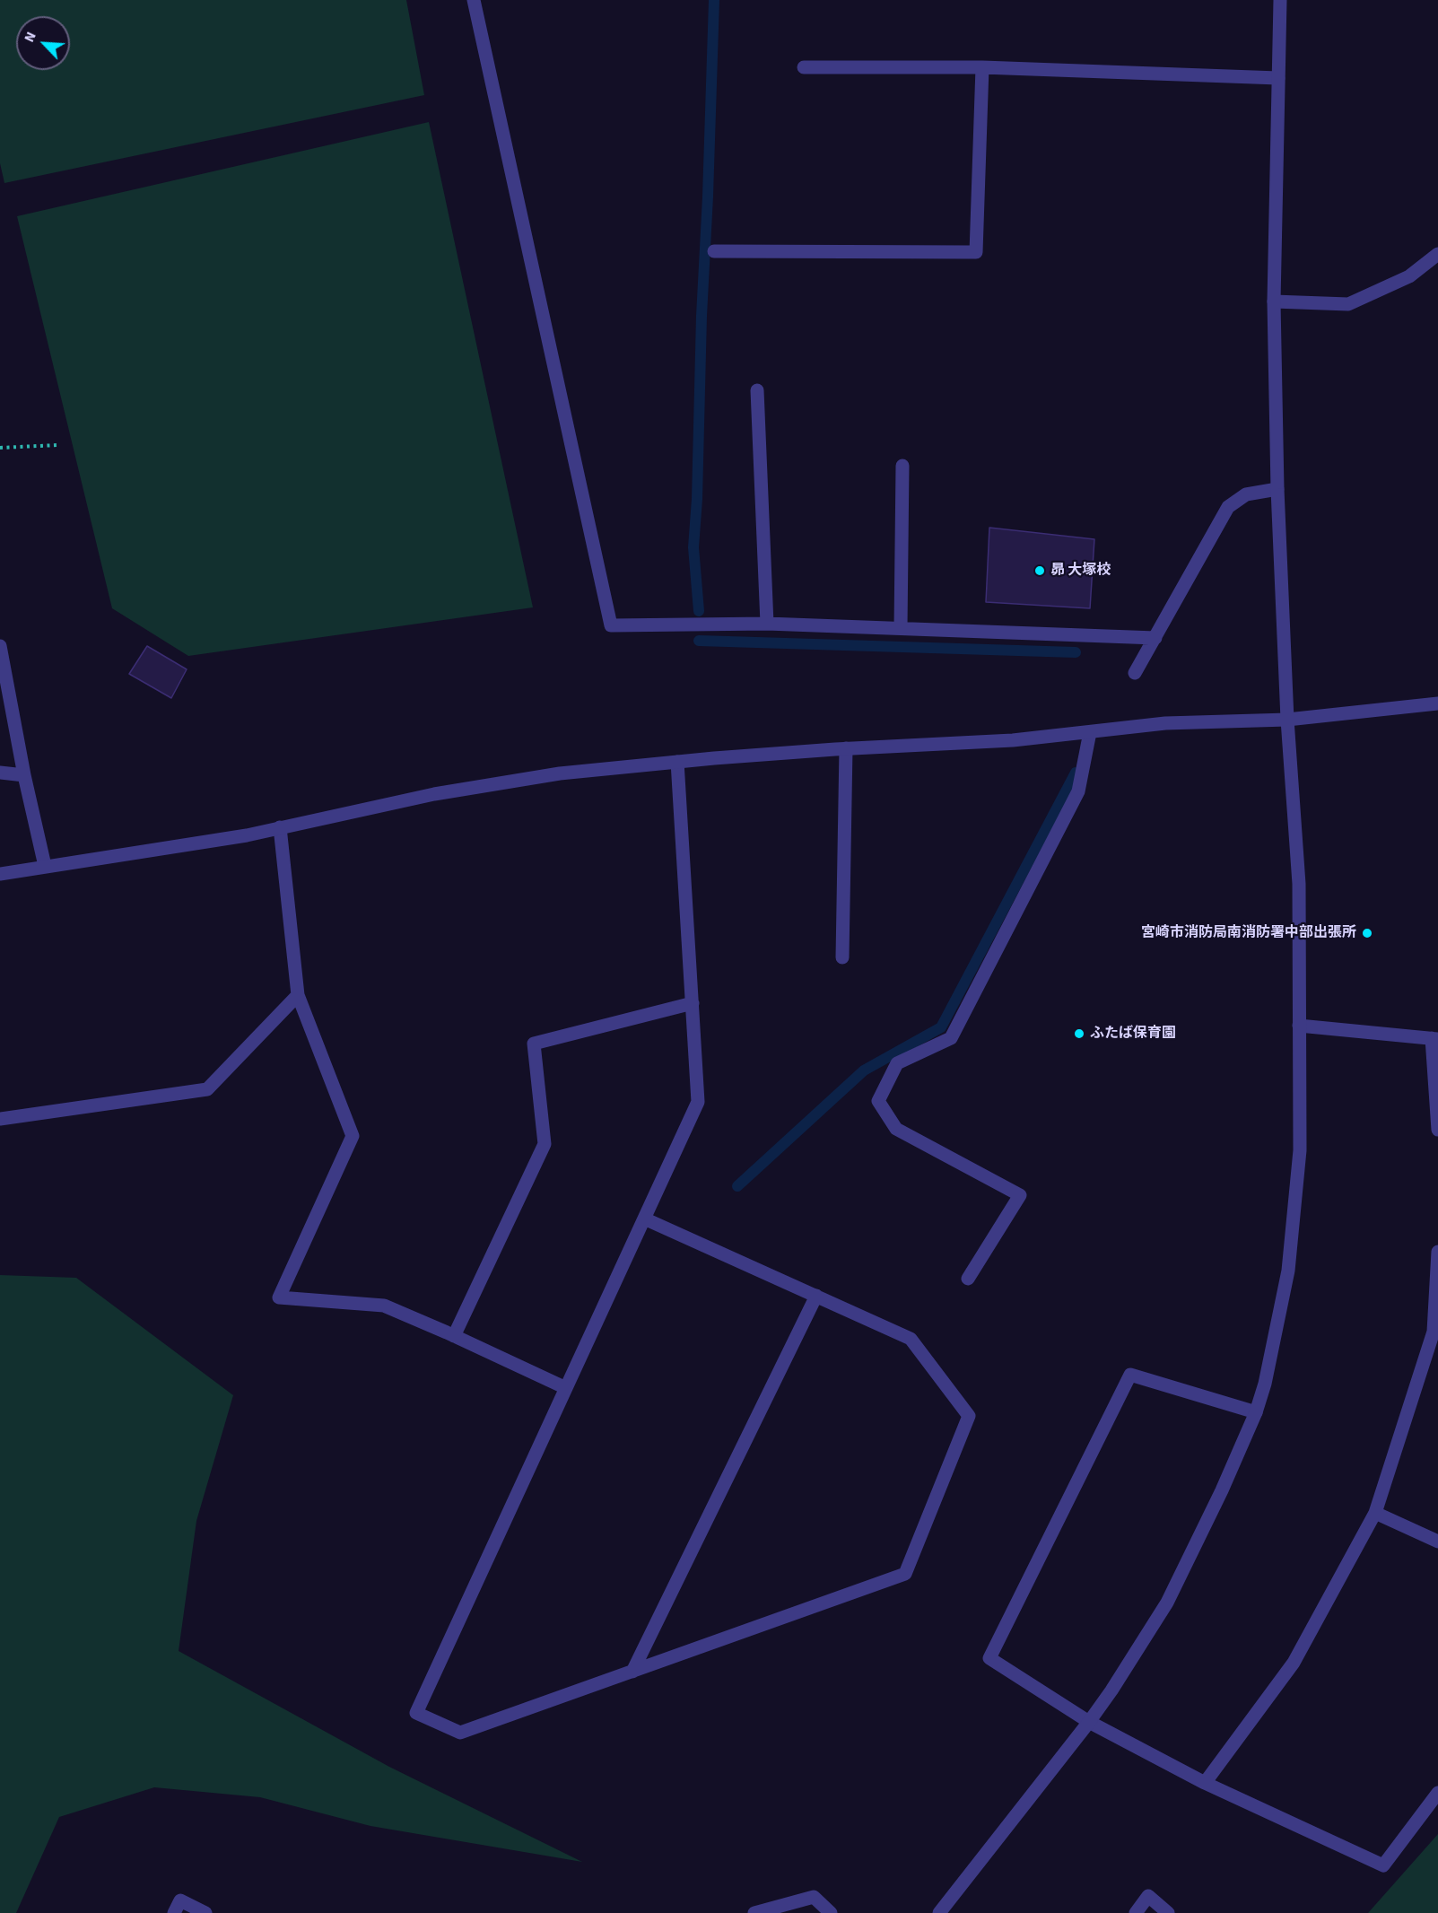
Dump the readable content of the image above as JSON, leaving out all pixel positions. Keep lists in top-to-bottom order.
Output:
{
  "places": ["昴 大塚校", "宮崎市消防局南消防署中部出張所", "ふたば保育園"],
  "north": "top left"
}
